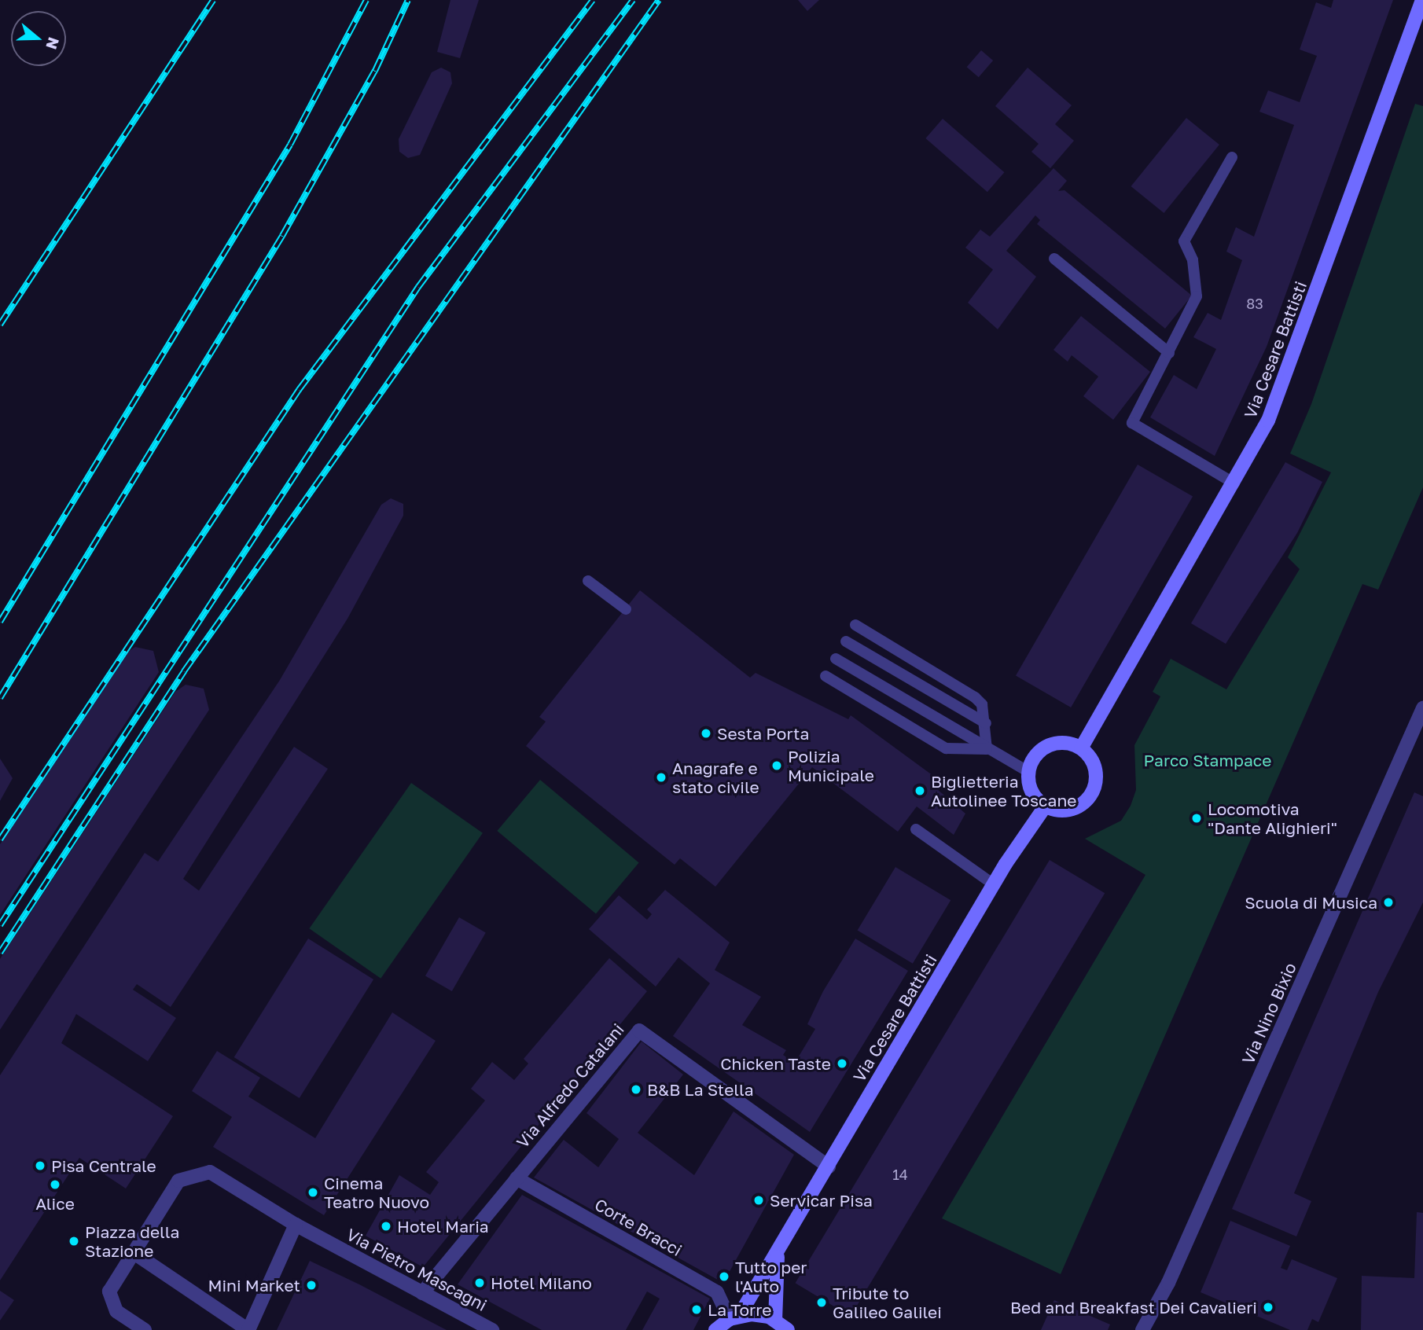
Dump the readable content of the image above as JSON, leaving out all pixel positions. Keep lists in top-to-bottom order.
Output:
{
  "streets": {
    "main road": ["Via Cesare Battisti"],
    "street": [
      "Via Nino Bixio",
      "Via Alfredo Catalani",
      "Corte Bracci",
      "Via Pietro Mascagni"
    ]
  },
  "crossings": [
    ["Via Cesare Battisti", "Via Alfredo Catalani"],
    ["Via Cesare Battisti", "Corte Bracci"],
    ["Via Alfredo Catalani", "Corte Bracci"],
    ["Via Alfredo Catalani", "Via Pietro Mascagni"]
  ],
  "parks": ["Parco Stampace"],
  "places": [
    "Sesta Porta",
    "Polizia Municipale",
    "Anagrafe e stato civile",
    "Biglietteria Autolinee Toscane",
    "Locomotiva \"Dante Alighieri\"",
    "Scuola di Musica",
    "Chicken Taste",
    "B&B La Stella",
    "Pisa Centrale",
    "Alice",
    "Cinema Teatro Nuovo",
    "Servicar Pisa",
    "Hotel Maria",
    "Piazza della Stazione",
    "Tutto per l'Auto",
    "Hotel Milano",
    "Mini Market",
    "Tribute to Galileo Galilei",
    "Bed and Breakfast Dei Cavalieri",
    "La Torre"
  ],
  "house_numbers": ["83", "14"],
  "north": "right"
}
